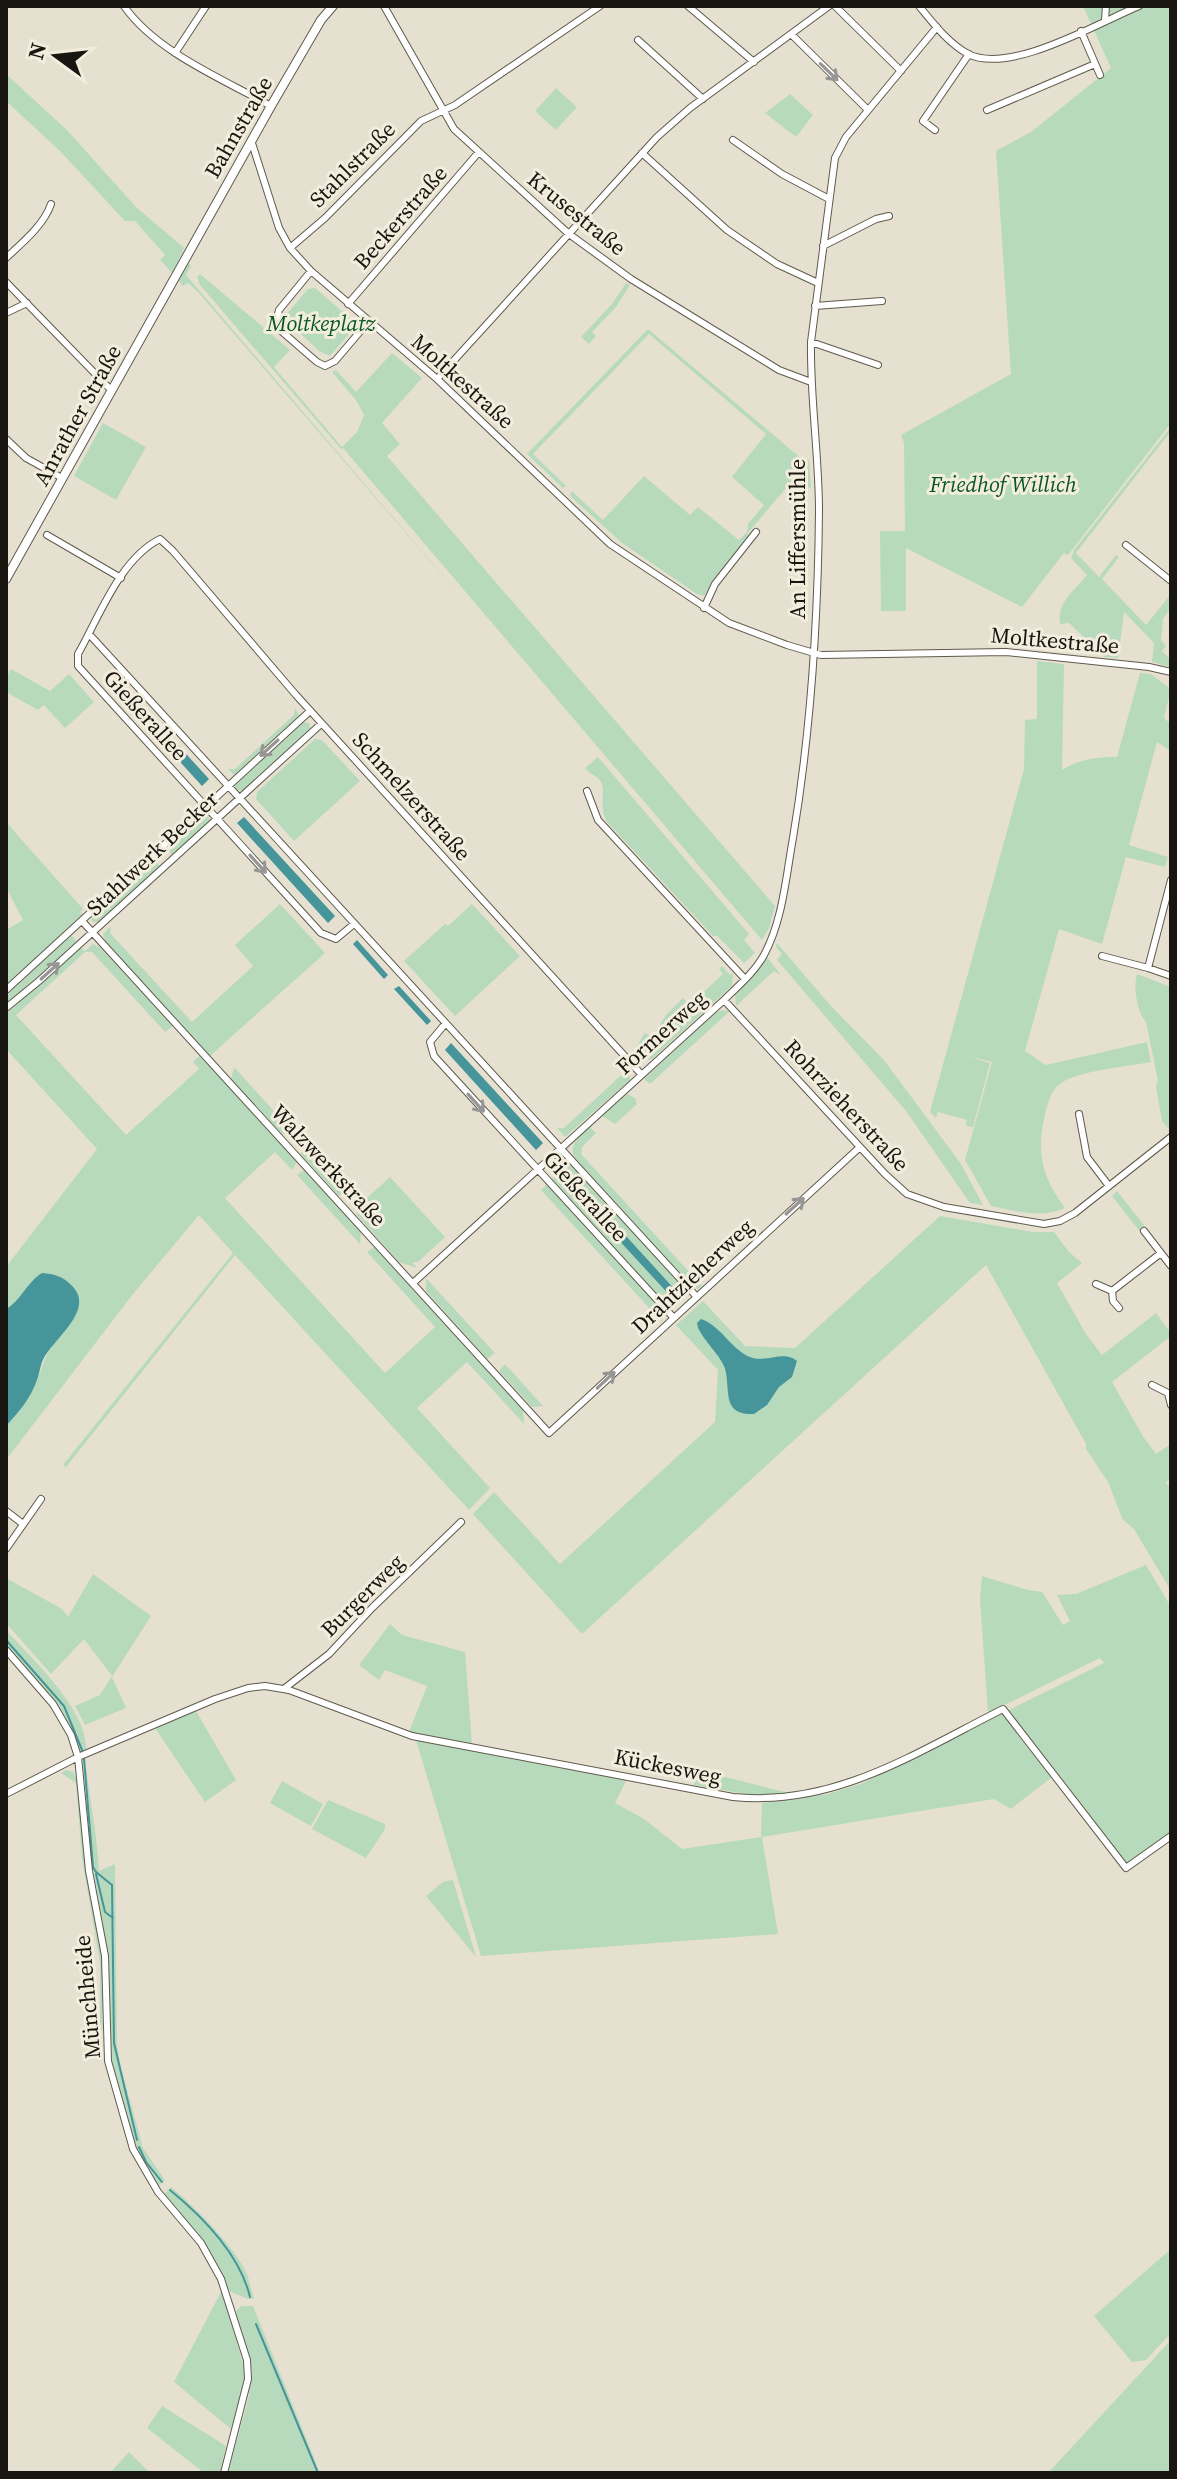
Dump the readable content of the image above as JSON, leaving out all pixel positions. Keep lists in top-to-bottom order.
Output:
{
  "streets": {
    "street": [
      "Bahnstraße",
      "Stahlstraße",
      "Krusestraße",
      "Beckerstraße",
      "Moltkestraße",
      "Anrather Straße",
      "An Liffersmühle",
      "Gießerallee",
      "Schmelzerstraße",
      "Stahlwerk Becker",
      "Formerweg",
      "Rohrzieherstraße",
      "Walzwerkstraße",
      "Drahtzieherweg",
      "Burgerweg",
      "Kückesweg",
      "Münchheide"
    ]
  },
  "crossings": [
    ["Bahnstraße", "Moltkestraße"],
    ["Bahnstraße", "Anrather Straße"],
    ["Stahlstraße", "Krusestraße"],
    ["Stahlstraße", "Moltkestraße"],
    ["Krusestraße", "Beckerstraße"],
    ["Krusestraße", "An Liffersmühle"],
    ["Beckerstraße", "Moltkestraße"],
    ["Moltkestraße", "An Liffersmühle"],
    ["An Liffersmühle", "Formerweg"],
    ["Gießerallee", "Stahlwerk Becker"],
    ["Gießerallee", "Formerweg"],
    ["Gießerallee", "Drahtzieherweg"],
    ["Schmelzerstraße", "Stahlwerk Becker"],
    ["Schmelzerstraße", "Formerweg"],
    ["Stahlwerk Becker", "Walzwerkstraße"],
    ["Formerweg", "Rohrzieherstraße"],
    ["Formerweg", "Walzwerkstraße"],
    ["Rohrzieherstraße", "Drahtzieherweg"],
    ["Walzwerkstraße", "Drahtzieherweg"],
    ["Burgerweg", "Kückesweg"],
    ["Kückesweg", "Münchheide"]
  ],
  "one_way": ["Drahtzieherweg"],
  "parks": ["Moltkeplatz", "Friedhof Willich"],
  "north": "left"
}
